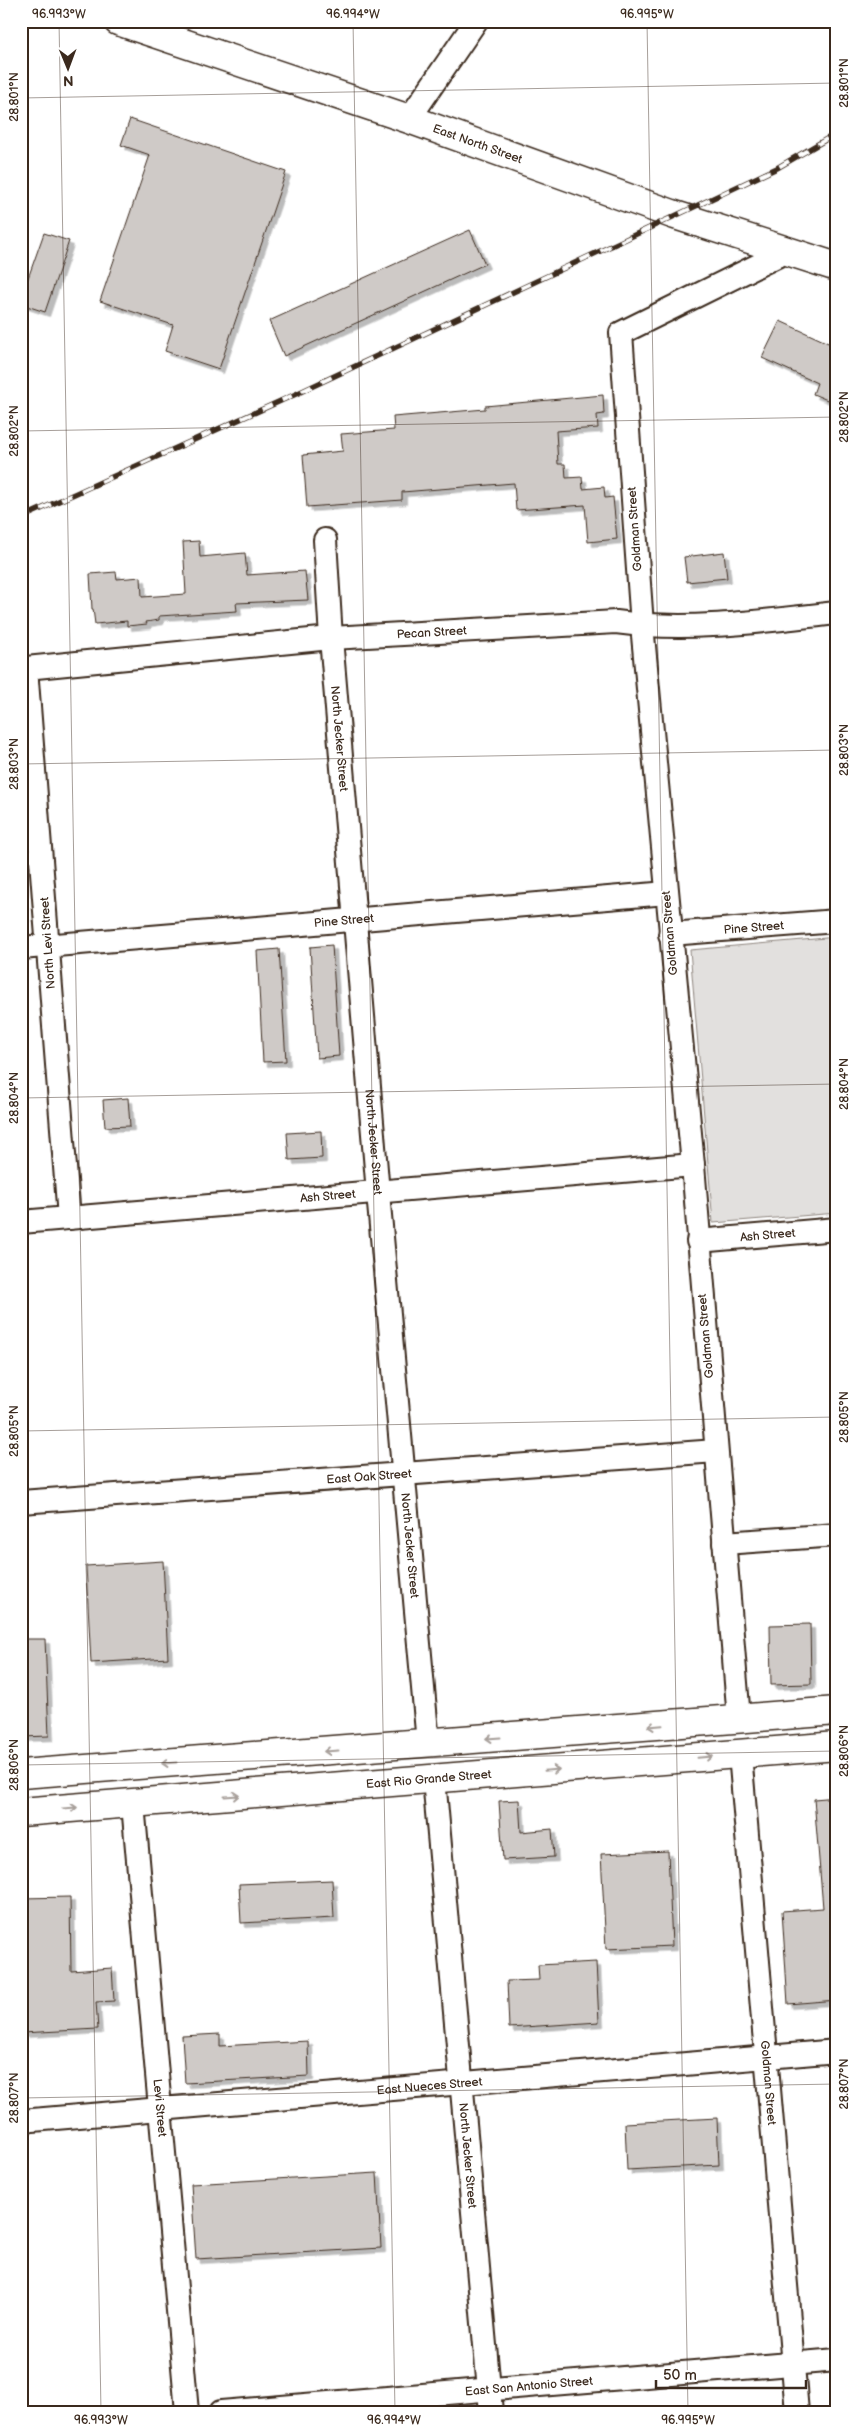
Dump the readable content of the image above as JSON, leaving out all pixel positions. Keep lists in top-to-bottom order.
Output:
{
  "streets": {
    "main road": ["East North Street", "East Rio Grande Street"],
    "street": [
      "Goldman Street",
      "Pecan Street",
      "North Jecker Street",
      "Pine Street",
      "North Levi Street",
      "Ash Street",
      "East Oak Street",
      "East Nueces Street",
      "Levi Street",
      "East San Antonio Street"
    ]
  },
  "crossings": [
    ["East North Street", "Goldman Street"],
    ["Goldman Street", "Pecan Street"],
    ["Goldman Street", "Pine Street"],
    ["Goldman Street", "Ash Street"],
    ["Goldman Street", "East Oak Street"],
    ["Goldman Street", "East Rio Grande Street"],
    ["Goldman Street", "East Nueces Street"],
    ["Goldman Street", "East San Antonio Street"],
    ["Pecan Street", "North Jecker Street"],
    ["Pecan Street", "North Levi Street"],
    ["North Jecker Street", "Pine Street"],
    ["North Jecker Street", "Ash Street"],
    ["North Jecker Street", "East Oak Street"],
    ["North Jecker Street", "East Rio Grande Street"],
    ["North Jecker Street", "East Nueces Street"],
    ["North Jecker Street", "East San Antonio Street"],
    ["Pine Street", "North Levi Street"],
    ["North Levi Street", "Ash Street"],
    ["East Rio Grande Street", "Levi Street"],
    ["East Nueces Street", "Levi Street"]
  ],
  "scale_bar": "50 m",
  "north": "bottom",
  "coordinates": [
    "96.993°W",
    "96.994°W",
    "96.995°W",
    "28.801°N",
    "28.802°N",
    "28.803°N",
    "28.804°N",
    "28.805°N",
    "28.806°N",
    "28.807°N"
  ]
}
